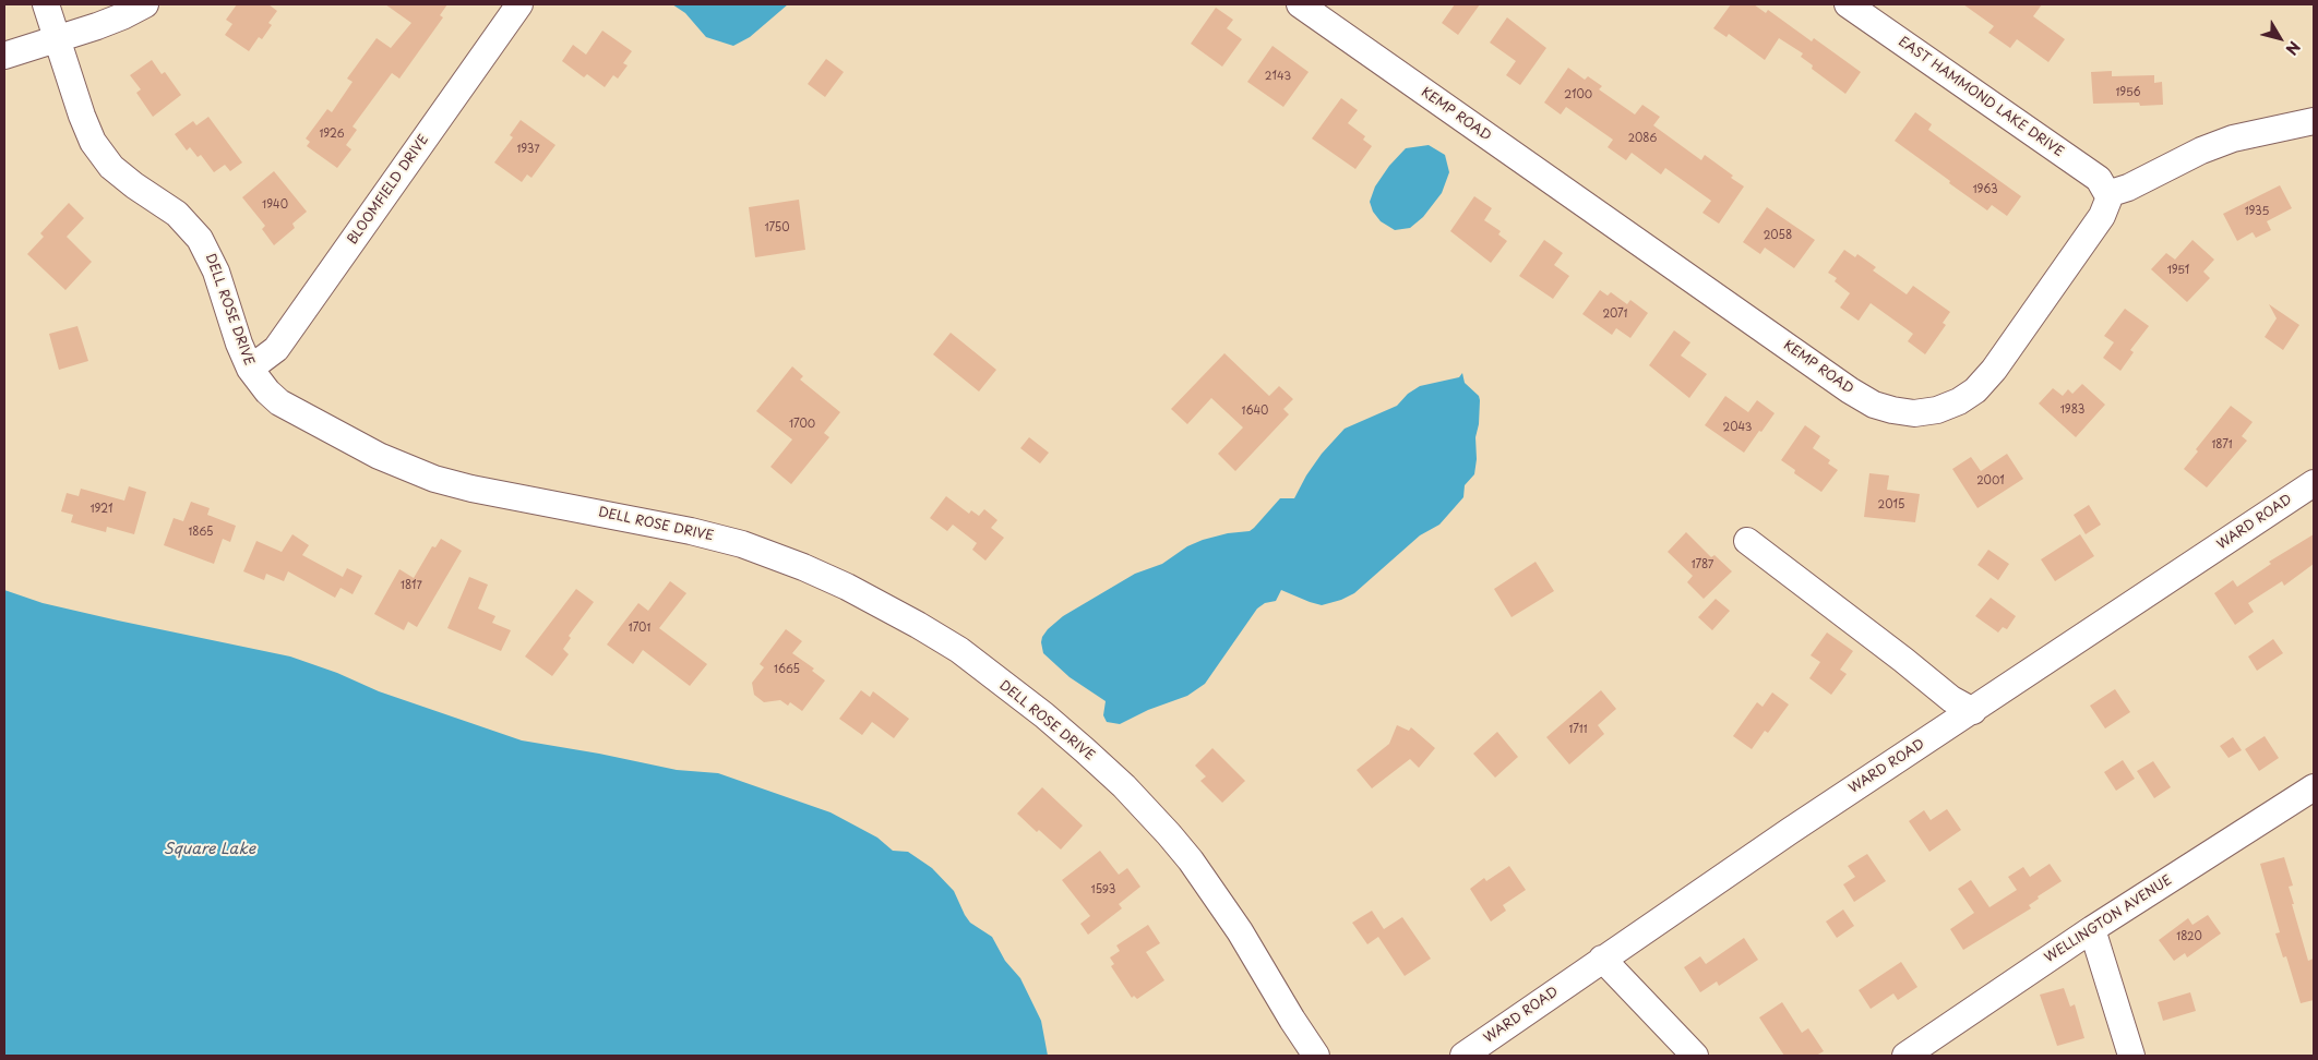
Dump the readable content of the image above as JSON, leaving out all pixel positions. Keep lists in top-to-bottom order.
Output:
{
  "streets": {
    "street": [
      "EAST HAMMOND LAKE DRIVE",
      "KEMP ROAD",
      "BLOOMFIELD DRIVE",
      "DELL ROSE DRIVE",
      "WARD ROAD",
      "WELLINGTON AVENUE"
    ]
  },
  "crossings": [
    ["EAST HAMMOND LAKE DRIVE", "KEMP ROAD"],
    ["BLOOMFIELD DRIVE", "DELL ROSE DRIVE"]
  ],
  "water": ["Square Lake"],
  "house_numbers": [
    "2143",
    "1956",
    "2100",
    "1926",
    "2086",
    "1937",
    "1963",
    "1940",
    "1935",
    "1750",
    "2058",
    "1951",
    "2071",
    "1983",
    "1640",
    "1700",
    "2043",
    "1871",
    "2001",
    "2015",
    "1921",
    "1865",
    "1787",
    "1817",
    "1701",
    "1665",
    "1711",
    "1593",
    "1820"
  ],
  "north": "bottom right"
}
